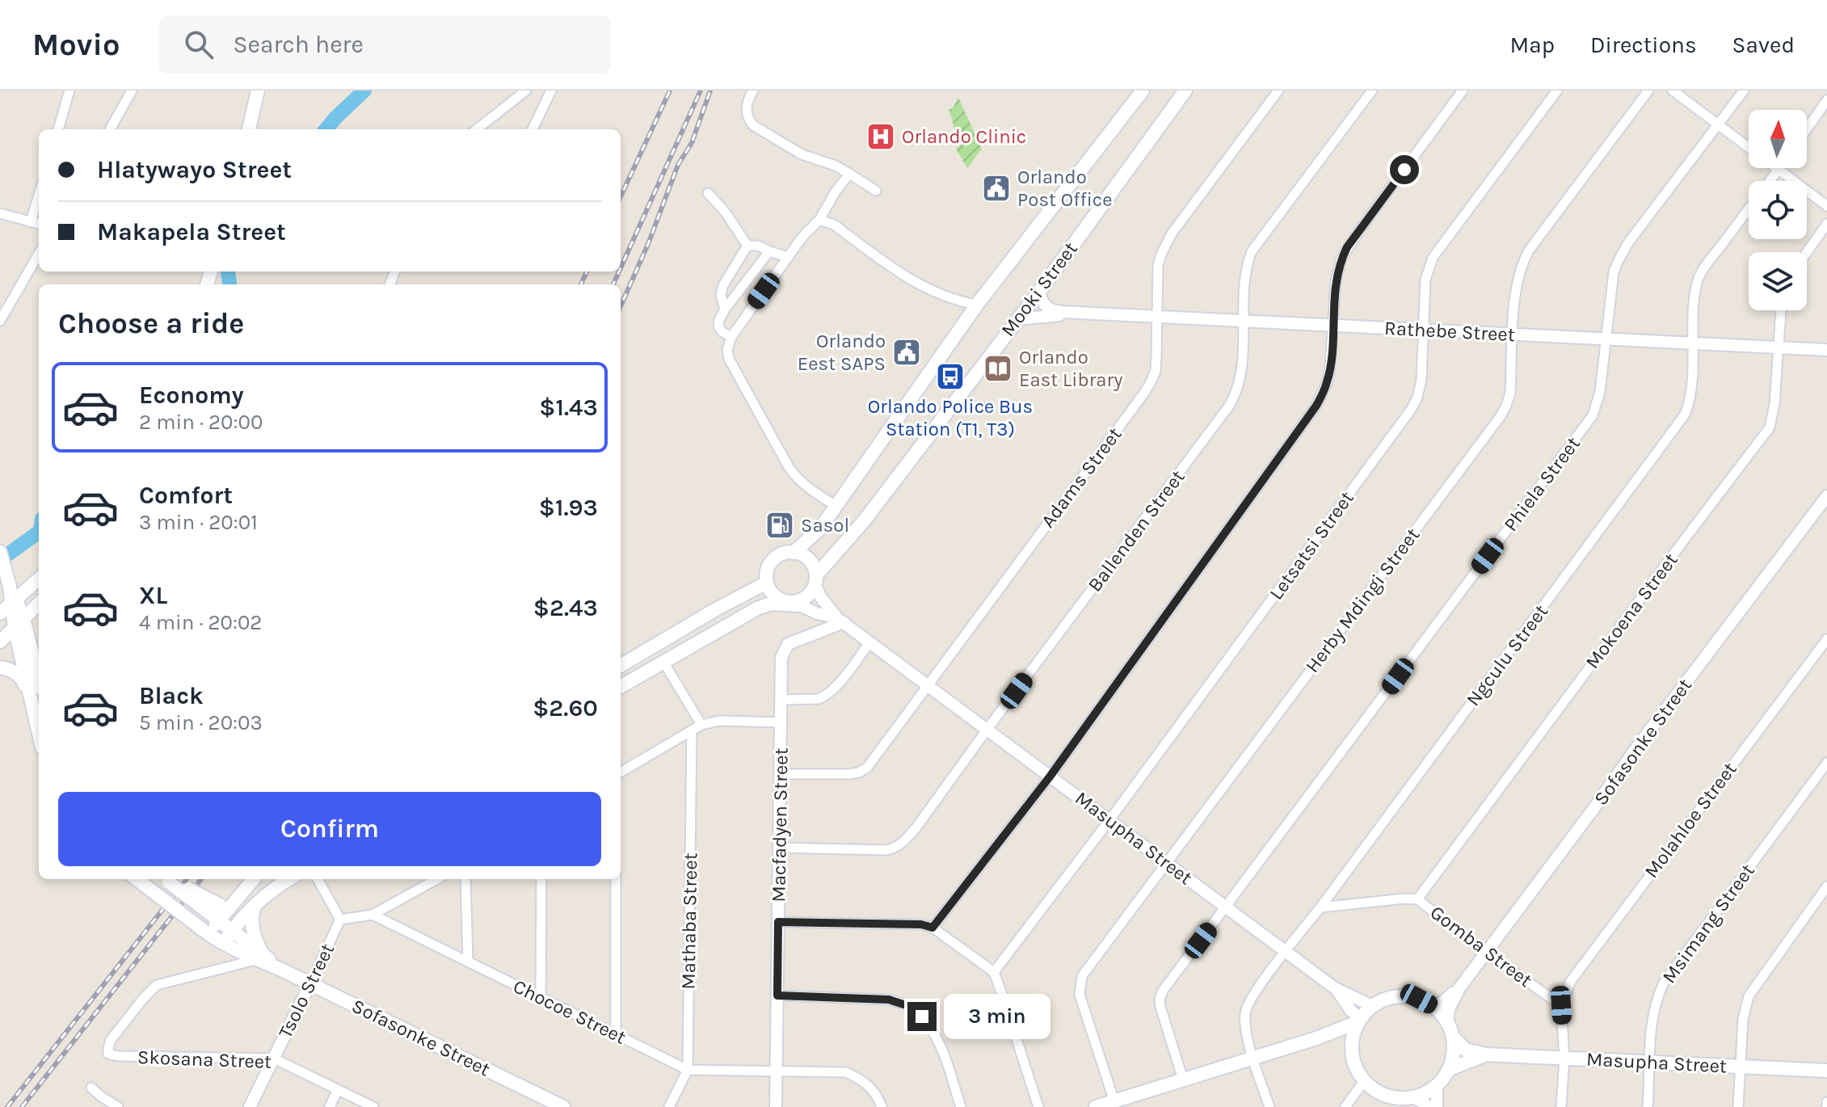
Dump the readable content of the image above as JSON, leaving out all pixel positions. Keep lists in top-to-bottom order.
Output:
{
  "streets": {
    "main road": ["Mooki Street", "Sofasonke Street", "Masupha Street"],
    "street": [
      "Rathebe Street",
      "Adams Street",
      "Phiela Street",
      "Ballenden Street",
      "Letsatsi Street",
      "Herby Mdingi Street",
      "Mokoena Street",
      "Ngculu Street",
      "Molahloe Street",
      "Macfadyen Street",
      "Mathaba Street",
      "Msimang Street",
      "Gomba Street",
      "Tsolo Street",
      "Chocoe Street",
      "Skosana Street"
    ]
  },
  "crossings": [
    ["Mooki Street", "Rathebe Street"],
    ["Mooki Street", "Masupha Street"],
    ["Rathebe Street", "Adams Street"],
    ["Rathebe Street", "Phiela Street"],
    ["Rathebe Street", "Ballenden Street"],
    ["Rathebe Street", "Letsatsi Street"],
    ["Rathebe Street", "Herby Mdingi Street"],
    ["Rathebe Street", "Mokoena Street"],
    ["Rathebe Street", "Ngculu Street"],
    ["Adams Street", "Macfadyen Street"],
    ["Adams Street", "Masupha Street"],
    ["Phiela Street", "Masupha Street"],
    ["Ballenden Street", "Macfadyen Street"],
    ["Ballenden Street", "Masupha Street"],
    ["Letsatsi Street", "Masupha Street"],
    ["Herby Mdingi Street", "Masupha Street"],
    ["Mokoena Street", "Gomba Street"],
    ["Ngculu Street", "Masupha Street"],
    ["Ngculu Street", "Gomba Street"],
    ["Sofasonke Street", "Masupha Street"],
    ["Sofasonke Street", "Gomba Street"],
    ["Sofasonke Street", "Tsolo Street"],
    ["Sofasonke Street", "Skosana Street"],
    ["Molahloe Street", "Gomba Street"],
    ["Macfadyen Street", "Masupha Street"],
    ["Macfadyen Street", "Chocoe Street"],
    ["Masupha Street", "Msimang Street"],
    ["Mathaba Street", "Chocoe Street"],
    ["Tsolo Street", "Skosana Street"]
  ],
  "places": {
    "hospital": ["Orlando Clinic"],
    "public building": ["Orlando Post Office", "Orlando Eest SAPS"],
    "library": ["Orlando East Library"],
    "bus stop": ["Orlando Police Bus Station (T1, T3)"],
    "fuel station": ["Sasol"]
  },
  "north": "top",
  "page": {
    "header": "Movio",
    "search": "Search here",
    "nav": ["Map", "Directions", "Saved"],
    "banner": ["Hlatywayo Street", "Makapela Street"],
    "heading": "Choose a ride",
    "list": [
      {
        "name": "Economy",
        "note": "2 min · 20:00",
        "value": "$1.43"
      },
      {
        "name": "Comfort",
        "note": "3 min · 20:01",
        "value": "$1.93"
      },
      {
        "name": "XL",
        "note": "4 min · 20:02",
        "value": "$2.43"
      },
      {
        "name": "Black",
        "note": "5 min · 20:03",
        "value": "$2.60"
      }
    ],
    "buttons": "Confirm",
    "bubble": "3 min"
  }
}
